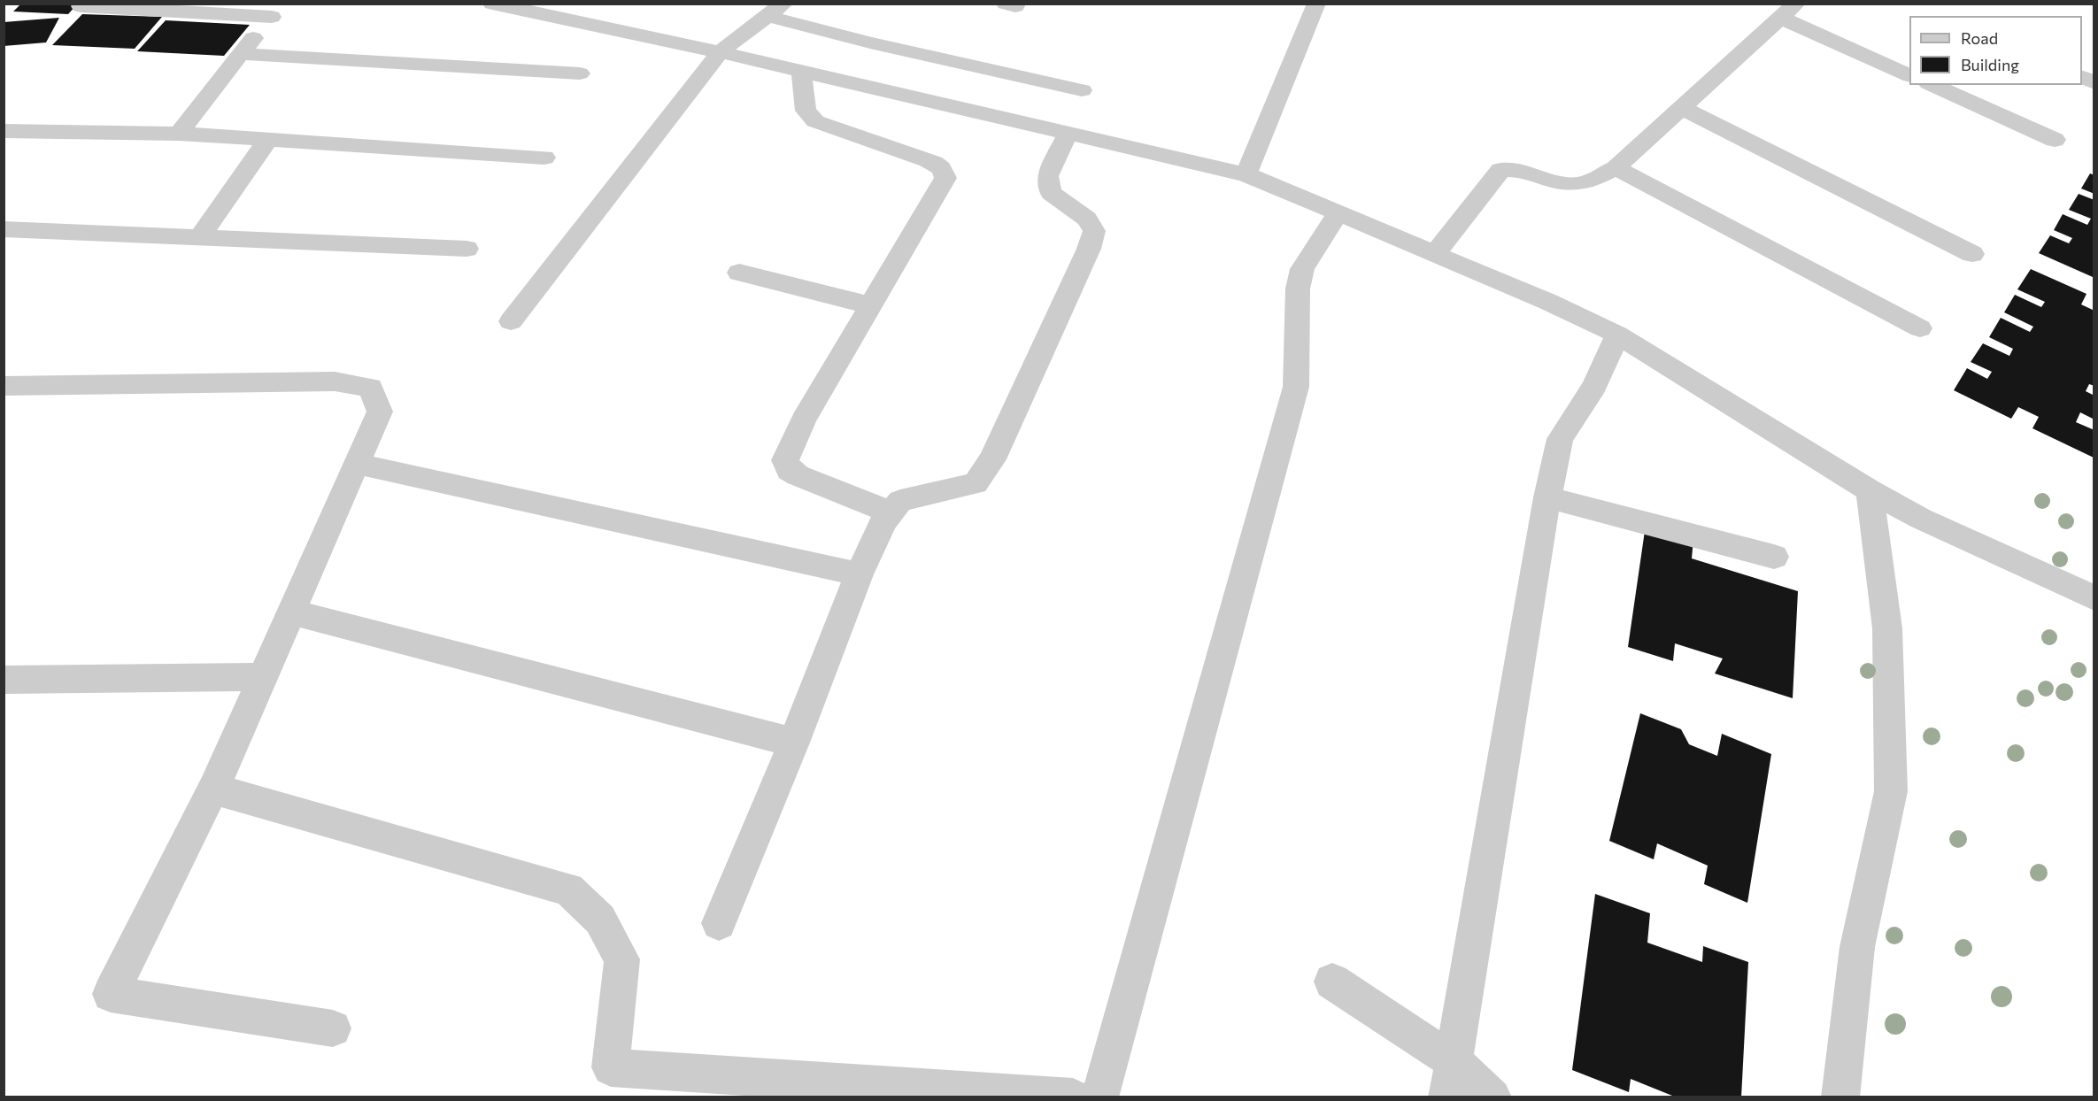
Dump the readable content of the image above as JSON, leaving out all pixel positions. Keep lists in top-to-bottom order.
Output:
{
  "legend": ["Road", "Building"]
}
